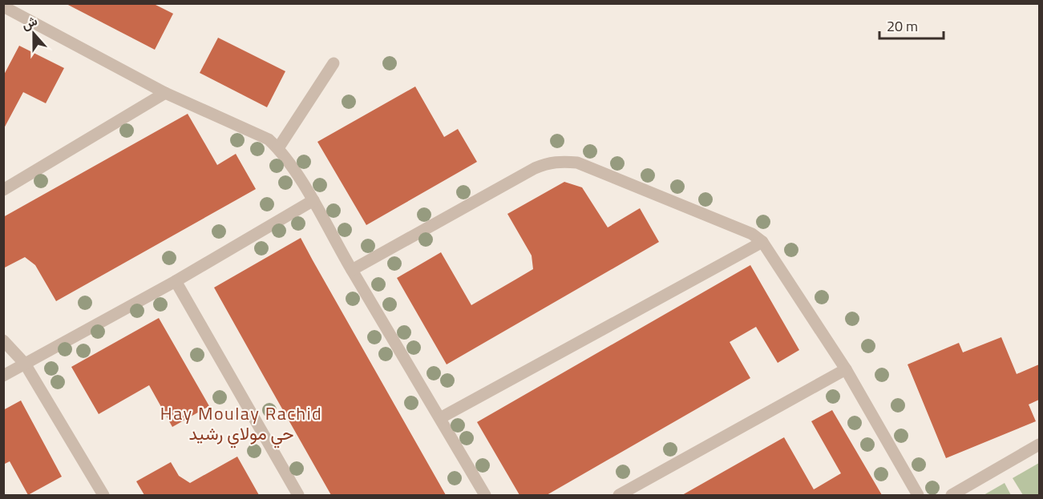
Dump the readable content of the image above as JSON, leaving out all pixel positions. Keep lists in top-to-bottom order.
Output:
{
  "districts": ["Hay Moulay Rachid حي مولاي رشيد"],
  "scale_bar": "20 m",
  "north": "top"
}
